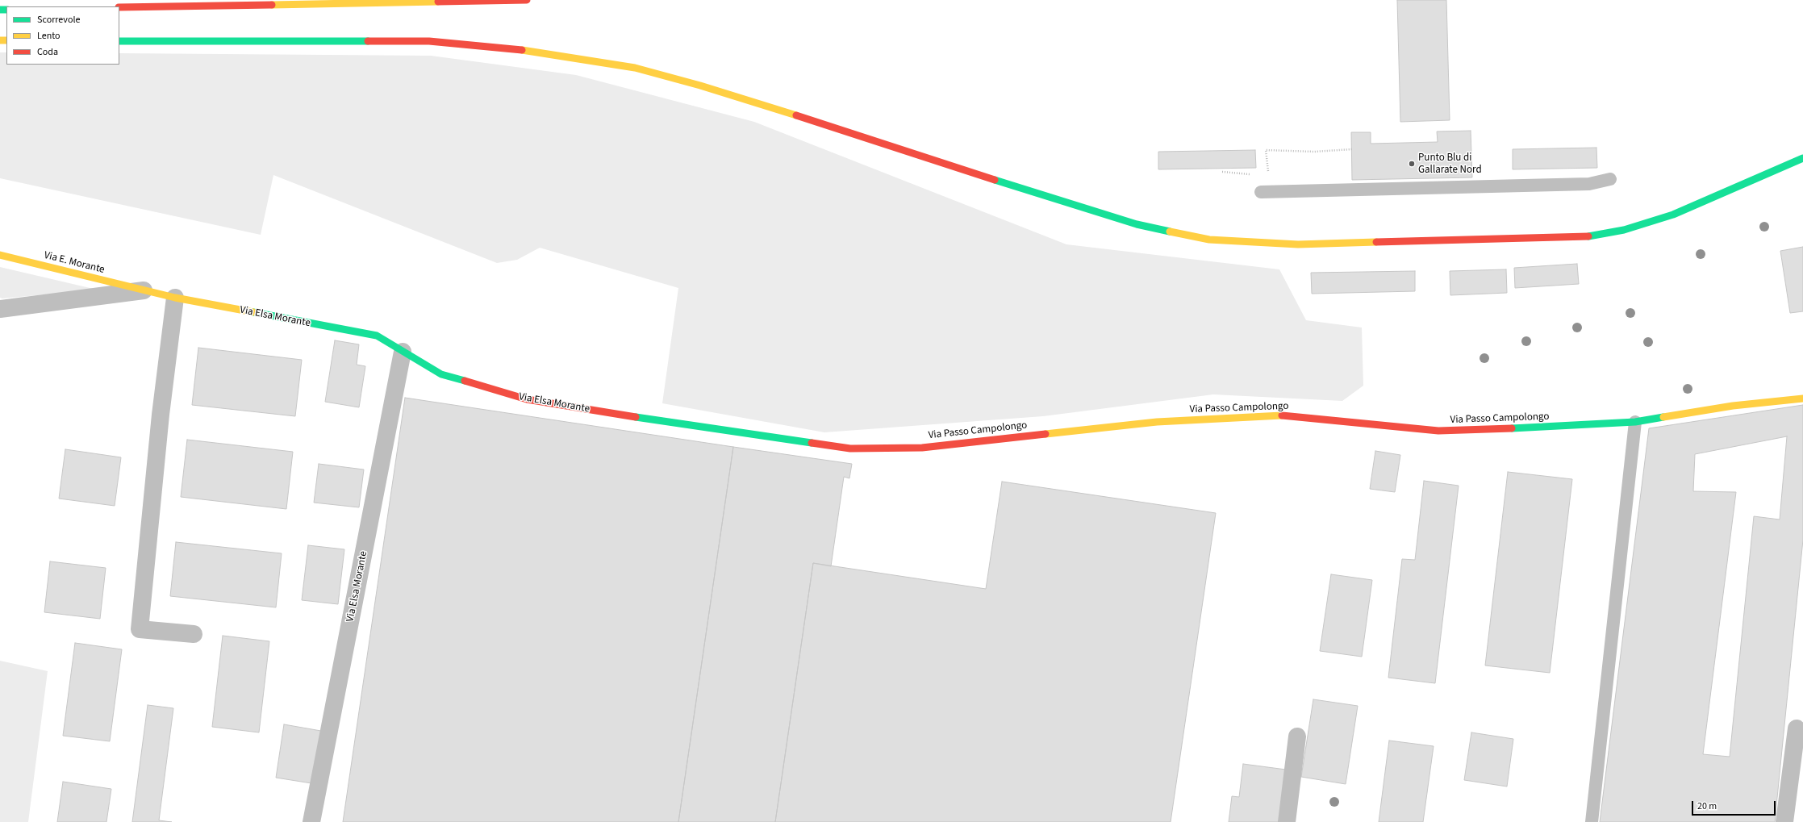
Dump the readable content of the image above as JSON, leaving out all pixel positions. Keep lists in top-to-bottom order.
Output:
{
  "streets": {
    "main road": ["Via E. Morante", "Via Elsa Morante", "Via Passo Campolongo"]
  },
  "crossings": [
    ["Via E. Morante", "Via Elsa Morante"],
    ["Via Elsa Morante", "Via Passo Campolongo"]
  ],
  "places": ["Punto Blu di Gallarate Nord"],
  "legend": ["Scorrevole", "Lento", "Coda"],
  "scale_bar": "20 m"
}
